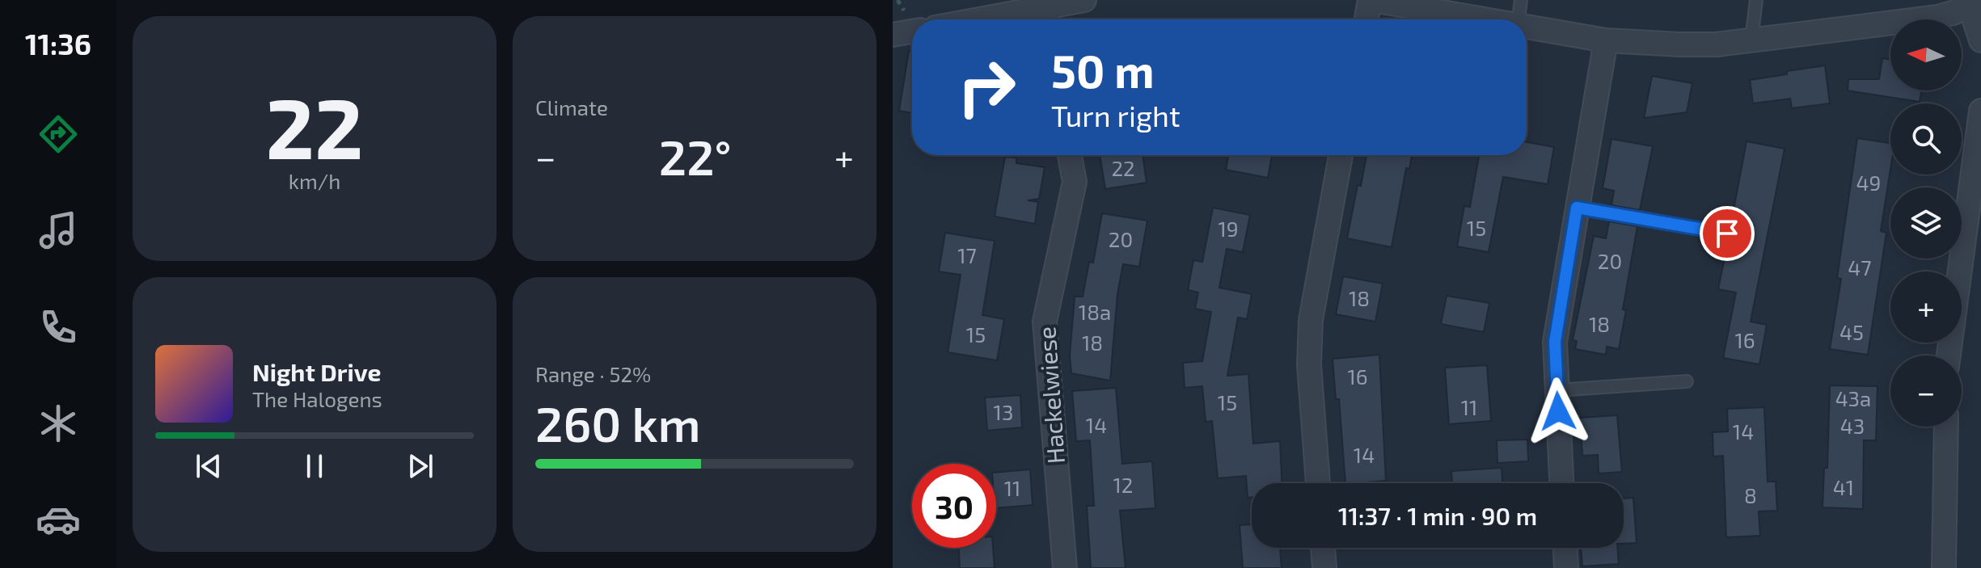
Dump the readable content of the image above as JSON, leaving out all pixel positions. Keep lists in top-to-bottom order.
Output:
{
  "streets": {
    "street": ["Hackelwiese"]
  },
  "house_numbers": [
    "22",
    "49",
    "15",
    "19",
    "20",
    "17",
    "20",
    "47",
    "18",
    "18a",
    "18",
    "45",
    "15",
    "16",
    "18",
    "16",
    "43a",
    "15",
    "11",
    "13",
    "14",
    "43",
    "14",
    "14",
    "12",
    "41",
    "11",
    "8"
  ],
  "north": "left",
  "page": {
    "tabs": "11:36",
    "tile": [
      ["22", "km/h"],
      "Climate",
      ["Range · 52%", "260 km"]
    ],
    "map_buttons": ["+", "−"],
    "turn": ["50 m", "Turn right"],
    "heat": ["−", "22°", "+"],
    "song": ["Night Drive", "The Halogens"],
    "limit": "30",
    "trip": "11:37 · 1 min · 90 m"
  }
}
